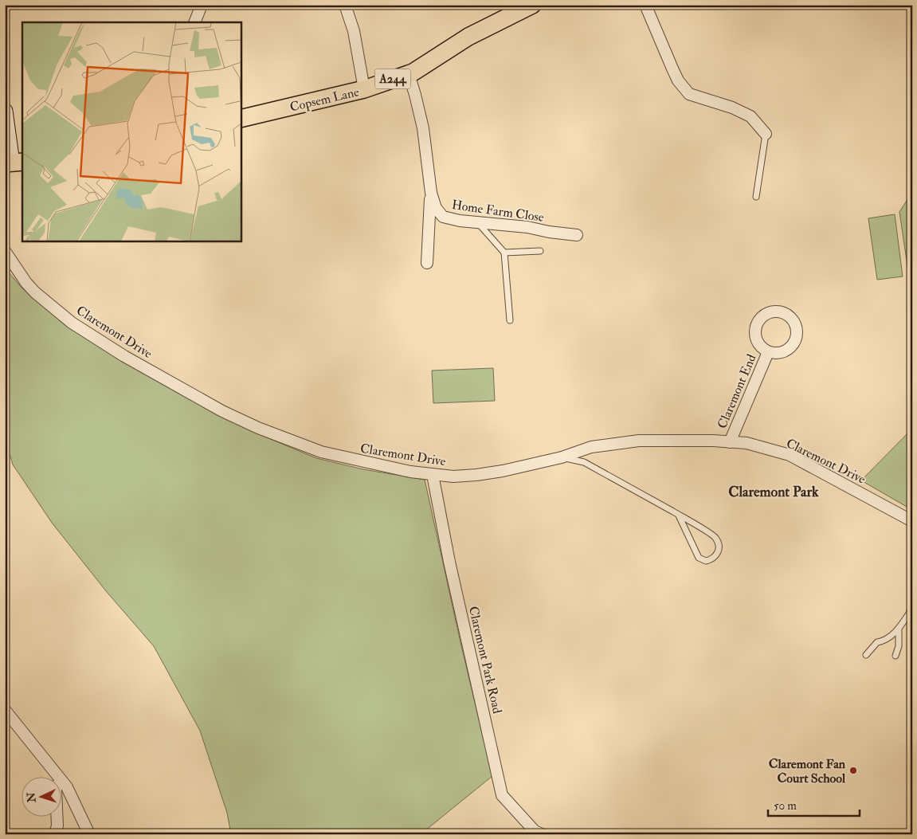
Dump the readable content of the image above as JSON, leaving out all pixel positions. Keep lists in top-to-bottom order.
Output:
{
  "streets": {
    "main road": ["A244", "Copsem Lane"],
    "street": [
      "Home Farm Close",
      "Claremont Drive",
      "Claremont End",
      "Claremont Park Road"
    ]
  },
  "crossings": [
    ["Copsem Lane", "Home Farm Close"],
    ["Claremont Drive", "Claremont End"],
    ["Claremont Drive", "Claremont Park Road"]
  ],
  "districts": ["Claremont Park"],
  "places": ["Claremont Fan Court School"],
  "scale_bar": "50 m",
  "north": "left"
}
